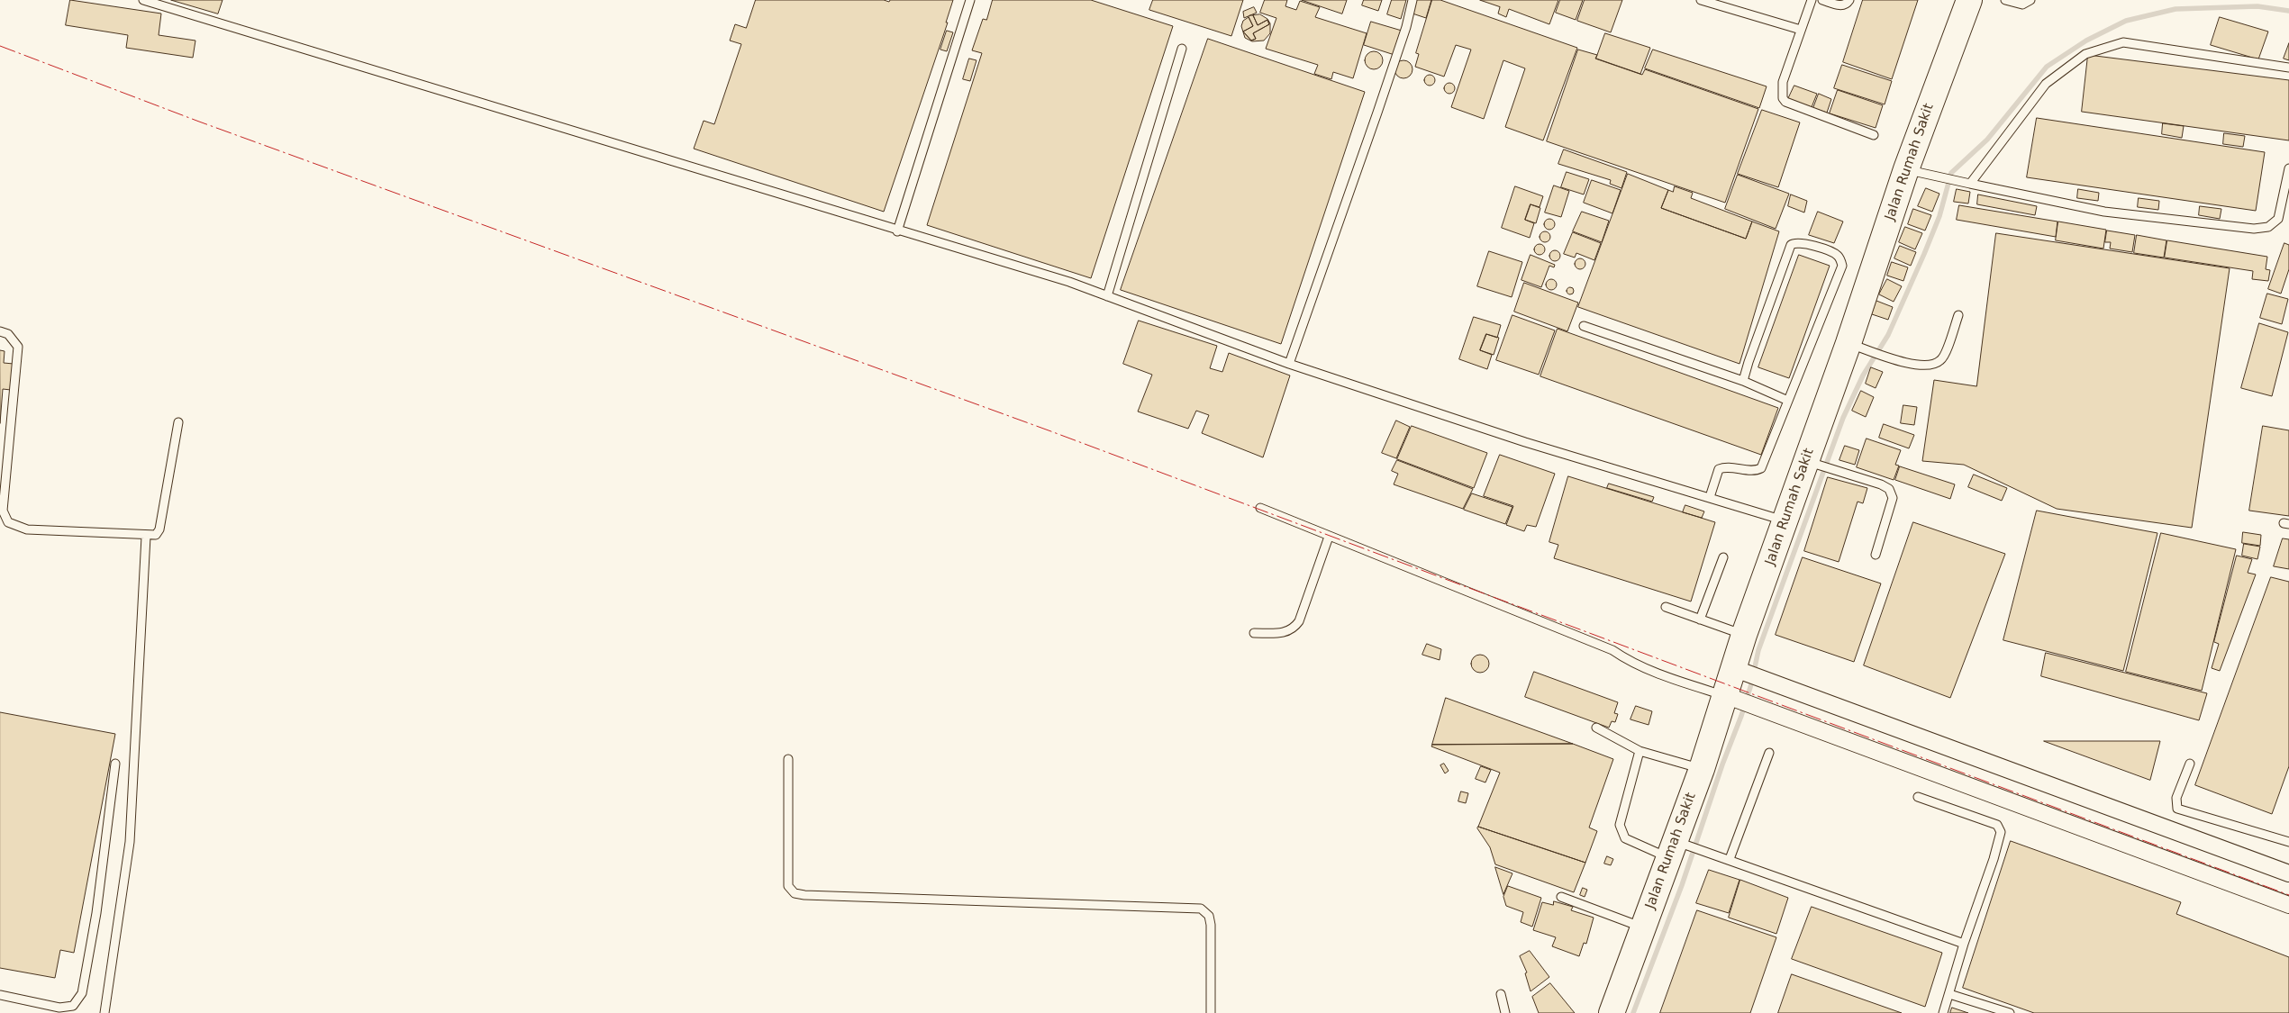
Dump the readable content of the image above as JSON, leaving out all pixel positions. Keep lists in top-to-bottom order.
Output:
{
  "streets": {
    "main road": ["Jalan Rumah Sakit"]
  }
}
